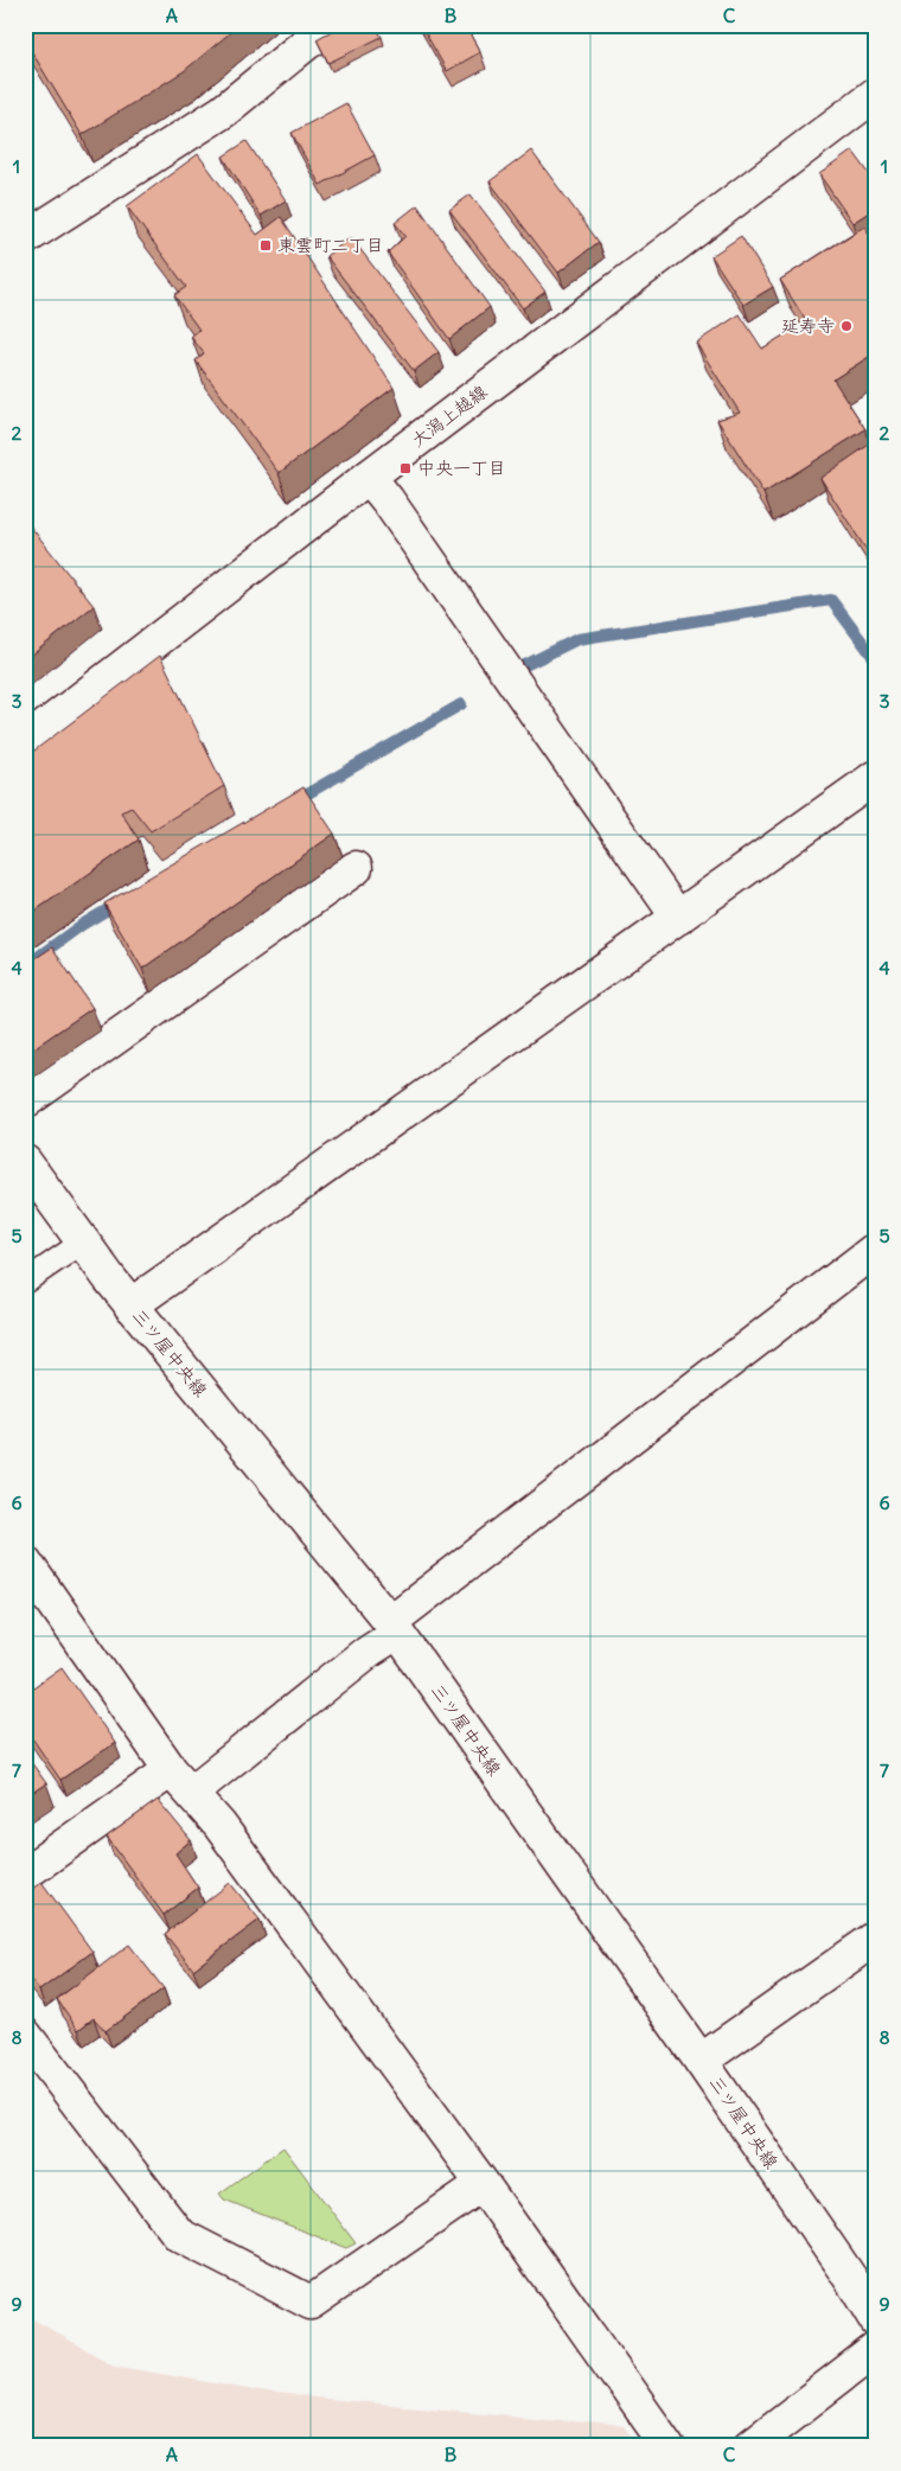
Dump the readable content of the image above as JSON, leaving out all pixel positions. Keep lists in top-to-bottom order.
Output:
{
  "streets": {
    "street": ["大潟上越線", "三ツ屋中央線"]
  },
  "places": {
    "transit": ["東雲町二丁目", "中央一丁目"],
    "other": ["延寿寺"]
  },
  "grid": {
    "columns": ["A", "B", "C"],
    "rows": [
      "1",
      "2",
      "3",
      "4",
      "5",
      "6",
      "7",
      "8",
      "9"
    ]
  }
}
